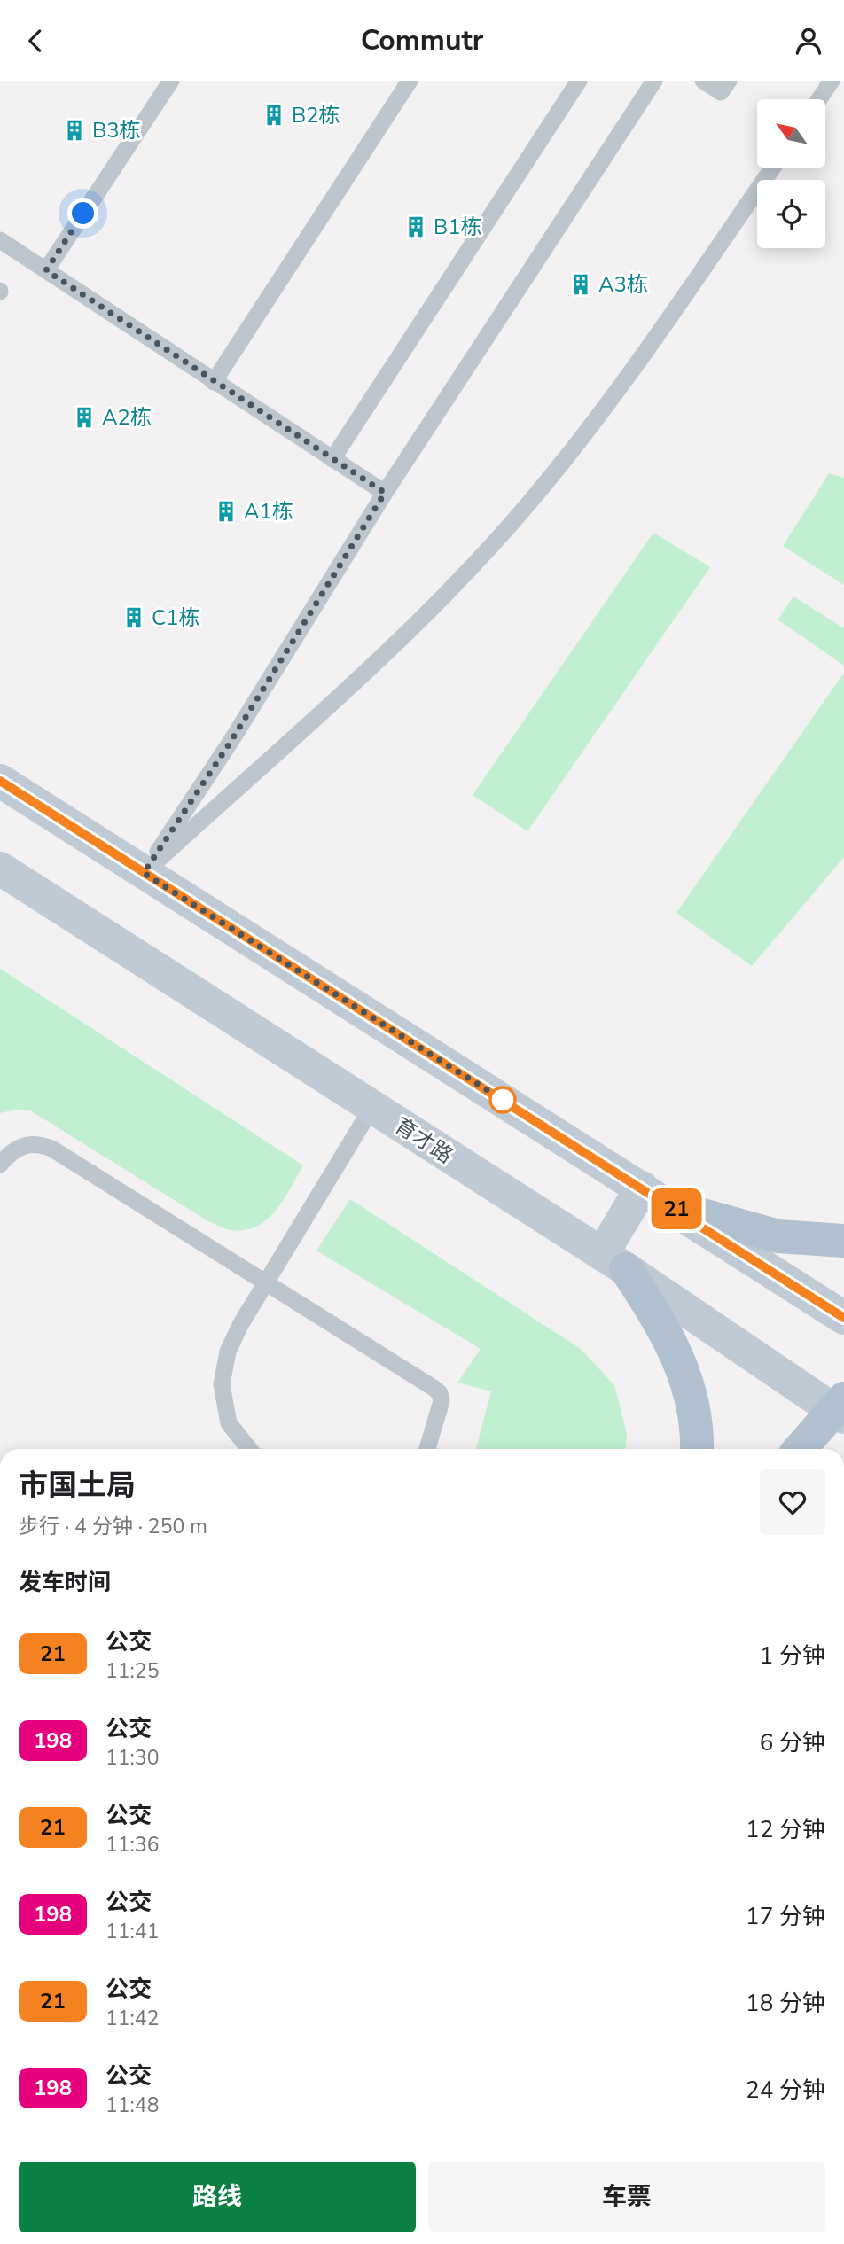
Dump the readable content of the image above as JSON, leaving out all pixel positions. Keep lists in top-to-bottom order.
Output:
{
  "streets": {
    "main road": ["育才路"]
  },
  "places": {
    "building": [
      "B2栋",
      "B3栋",
      "B1栋",
      "A3栋",
      "A2栋",
      "A1栋",
      "C1栋"
    ]
  },
  "lines": ["bus line 21"],
  "north": "top left",
  "page": {
    "header": "Commutr",
    "on_map": "21",
    "heading": [
      ["市国土局", "步行 · 4 分钟 · 250 m"],
      "发车时间"
    ],
    "list": [
      {
        "mark": "21",
        "name": "公交",
        "note": "11:25",
        "value": "1 分钟"
      },
      {
        "mark": "198",
        "name": "公交",
        "note": "11:30",
        "value": "6 分钟"
      },
      {
        "mark": "21",
        "name": "公交",
        "note": "11:36",
        "value": "12 分钟"
      },
      {
        "mark": "198",
        "name": "公交",
        "note": "11:41",
        "value": "17 分钟"
      },
      {
        "mark": "21",
        "name": "公交",
        "note": "11:42",
        "value": "18 分钟"
      },
      {
        "mark": "198",
        "name": "公交",
        "note": "11:48",
        "value": "24 分钟"
      }
    ],
    "buttons": ["路线", "车票"]
  }
}
